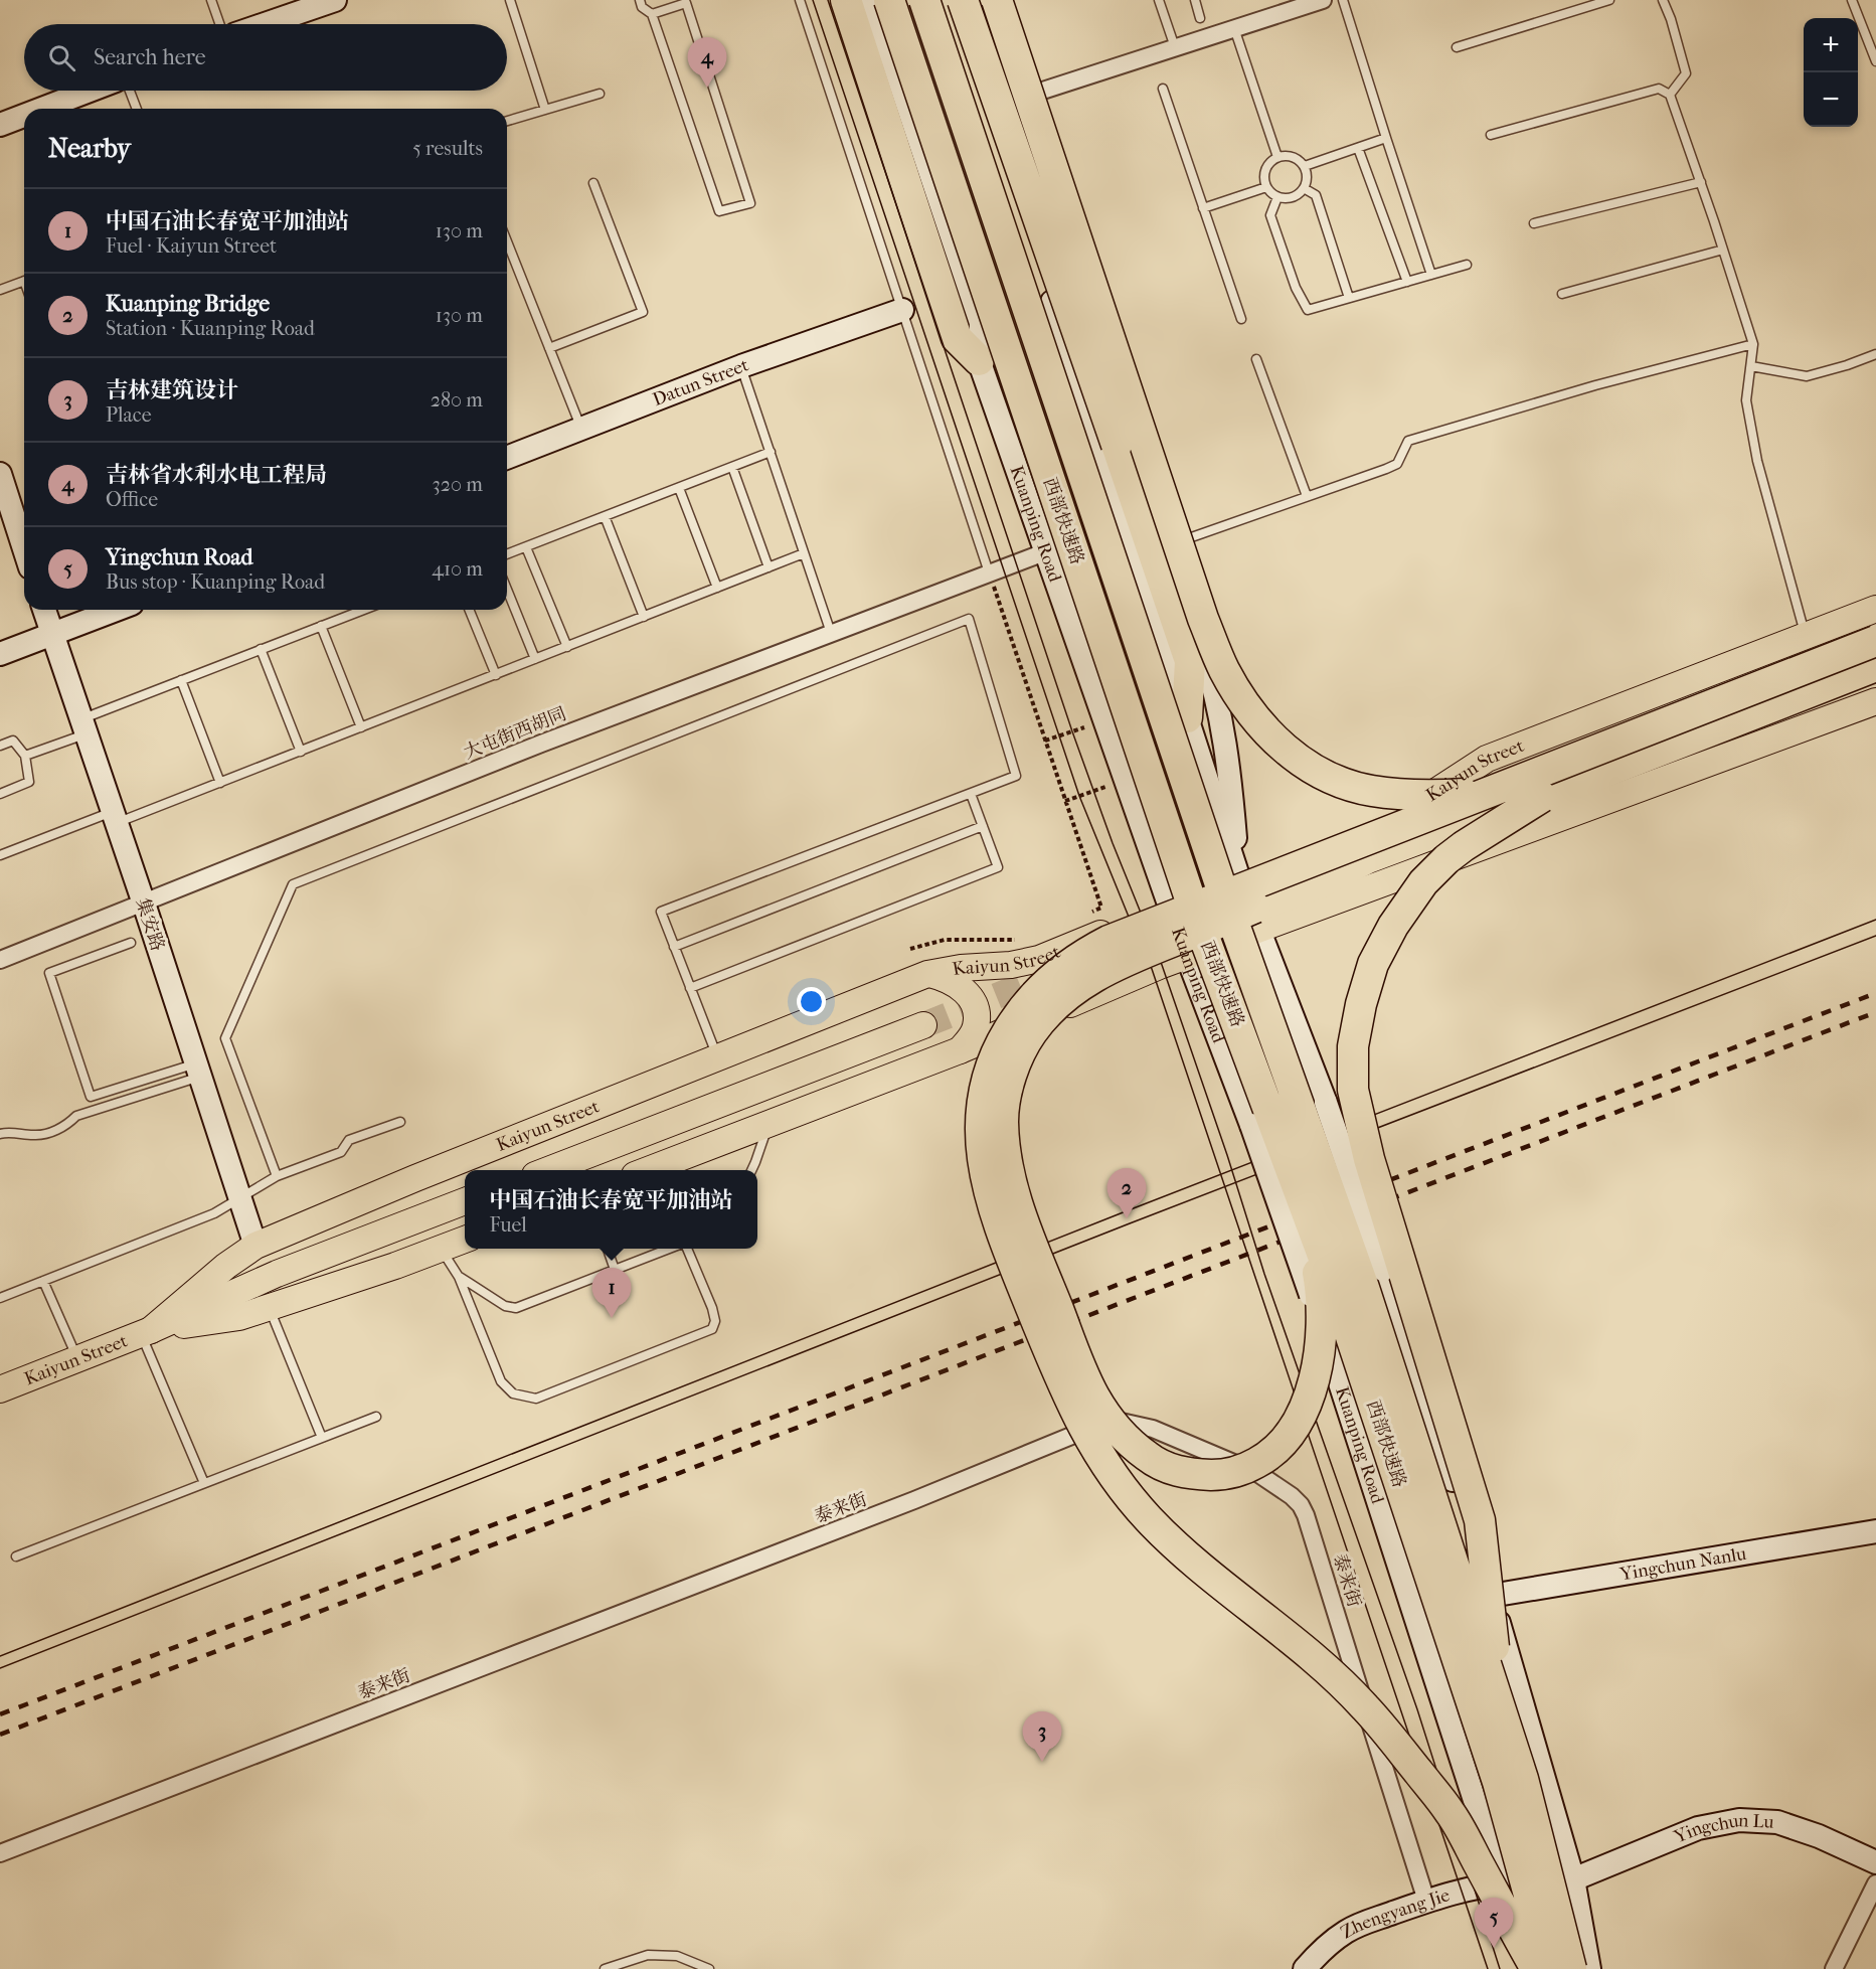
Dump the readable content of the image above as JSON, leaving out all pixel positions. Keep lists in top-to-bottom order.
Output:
{
  "streets": {
    "highway": ["西部快速路"],
    "main road": [
      "Datun Street",
      "Kuanping Road",
      "Kaiyun Street",
      "集安路",
      "Yingchun Nanlu",
      "Yingchun Lu",
      "Zhengyang Jie"
    ],
    "street": ["大屯街西胡同", "泰来街"]
  },
  "crossings": [
    ["Kuanping Road", "大屯街西胡同"],
    ["Kuanping Road", "Kaiyun Street"],
    ["Kuanping Road", "Zhengyang Jie"],
    ["大屯街西胡同", "集安路"],
    ["Kaiyun Street", "集安路"],
    ["泰来街", "Zhengyang Jie"],
    ["Yingchun Lu", "Zhengyang Jie"]
  ],
  "page": {
    "map_buttons": ["+", "−"],
    "search": "Search here",
    "pins": [
      "4",
      "2",
      "1",
      "3",
      "5"
    ],
    "heading": ["Nearby", "5 results"],
    "list": [
      {
        "mark": "1",
        "name": "中国石油长春宽平加油站",
        "note": "Fuel · Kaiyun Street",
        "value": "130 m"
      },
      {
        "mark": "2",
        "name": "Kuanping Bridge",
        "note": "Station · Kuanping Road",
        "value": "130 m"
      },
      {
        "mark": "3",
        "name": "吉林建筑设计",
        "note": "Place",
        "value": "280 m"
      },
      {
        "mark": "4",
        "name": "吉林省水利水电工程局",
        "note": "Office",
        "value": "320 m"
      },
      {
        "mark": "5",
        "name": "Yingchun Road",
        "note": "Bus stop · Kuanping Road",
        "value": "410 m"
      }
    ],
    "popup": ["中国石油长春宽平加油站", "Fuel"]
  }
}
